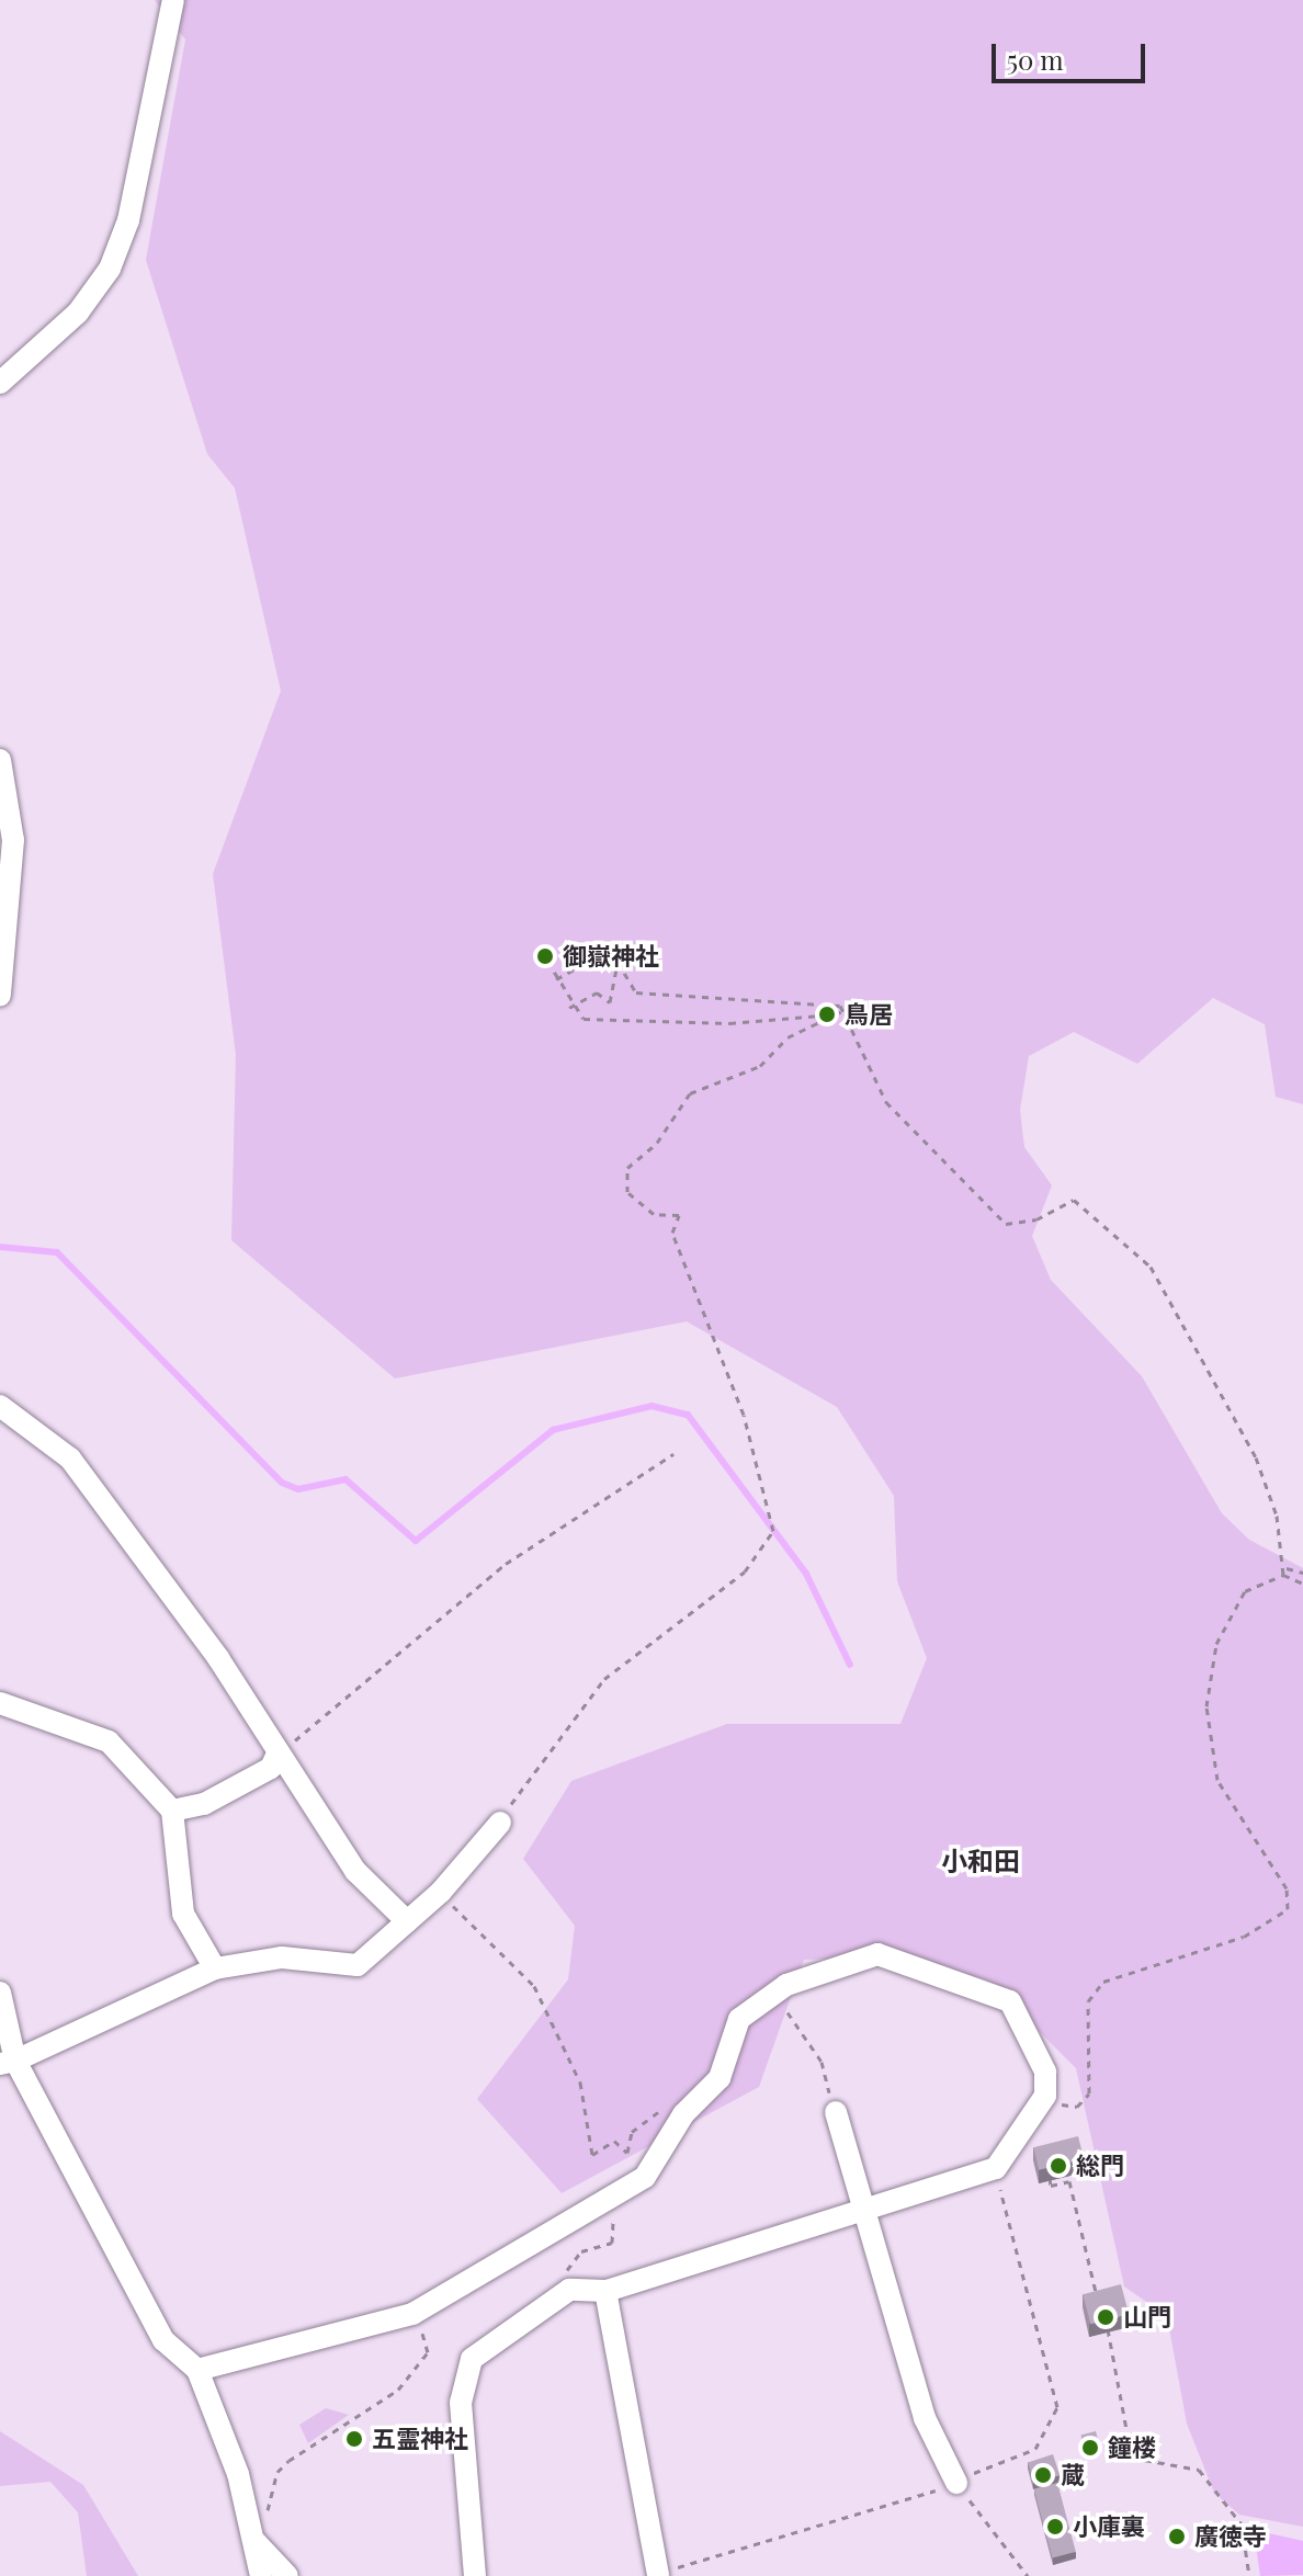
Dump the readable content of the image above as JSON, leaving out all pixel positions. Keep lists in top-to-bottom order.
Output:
{
  "districts": ["小和田"],
  "places": [
    "御嶽神社",
    "鳥居",
    "総門",
    "山門",
    "五霊神社",
    "鐘楼",
    "蔵",
    "小庫裏",
    "廣徳寺"
  ],
  "scale_bar": "50 m"
}
